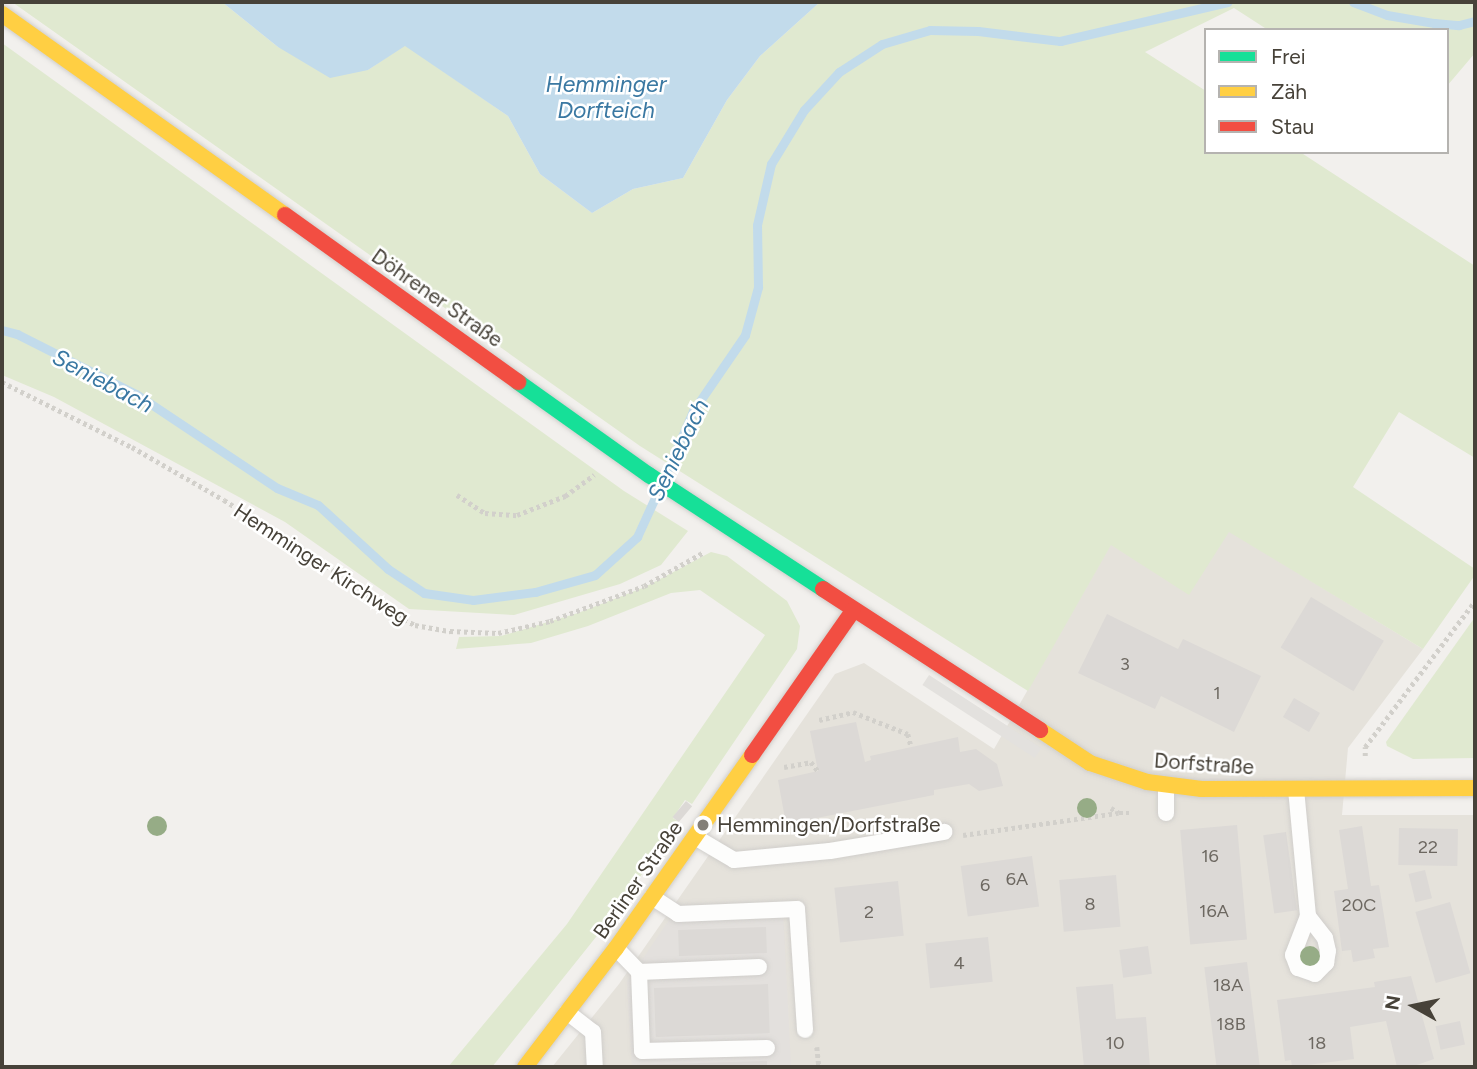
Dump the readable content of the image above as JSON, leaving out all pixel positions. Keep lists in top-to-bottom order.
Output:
{
  "streets": {
    "street": ["Döhrener Straße", "Dorfstraße", "Berliner Straße"],
    "path": ["Hemminger Kirchweg"]
  },
  "crossings": [
    ["Döhrener Straße", "Hemminger Kirchweg"],
    ["Döhrener Straße", "Dorfstraße"],
    ["Döhrener Straße", "Berliner Straße"],
    ["Dorfstraße", "Berliner Straße"]
  ],
  "water": ["Hemminger Dorfteich", "Seniebach"],
  "places": ["Hemmingen/Dorfstraße"],
  "house_numbers": [
    "3",
    "1",
    "22",
    "16",
    "6A",
    "6",
    "8",
    "20C",
    "16A",
    "2",
    "4",
    "18A",
    "18B",
    "10",
    "18"
  ],
  "legend": ["Frei", "Zäh", "Stau"],
  "north": "left"
}
